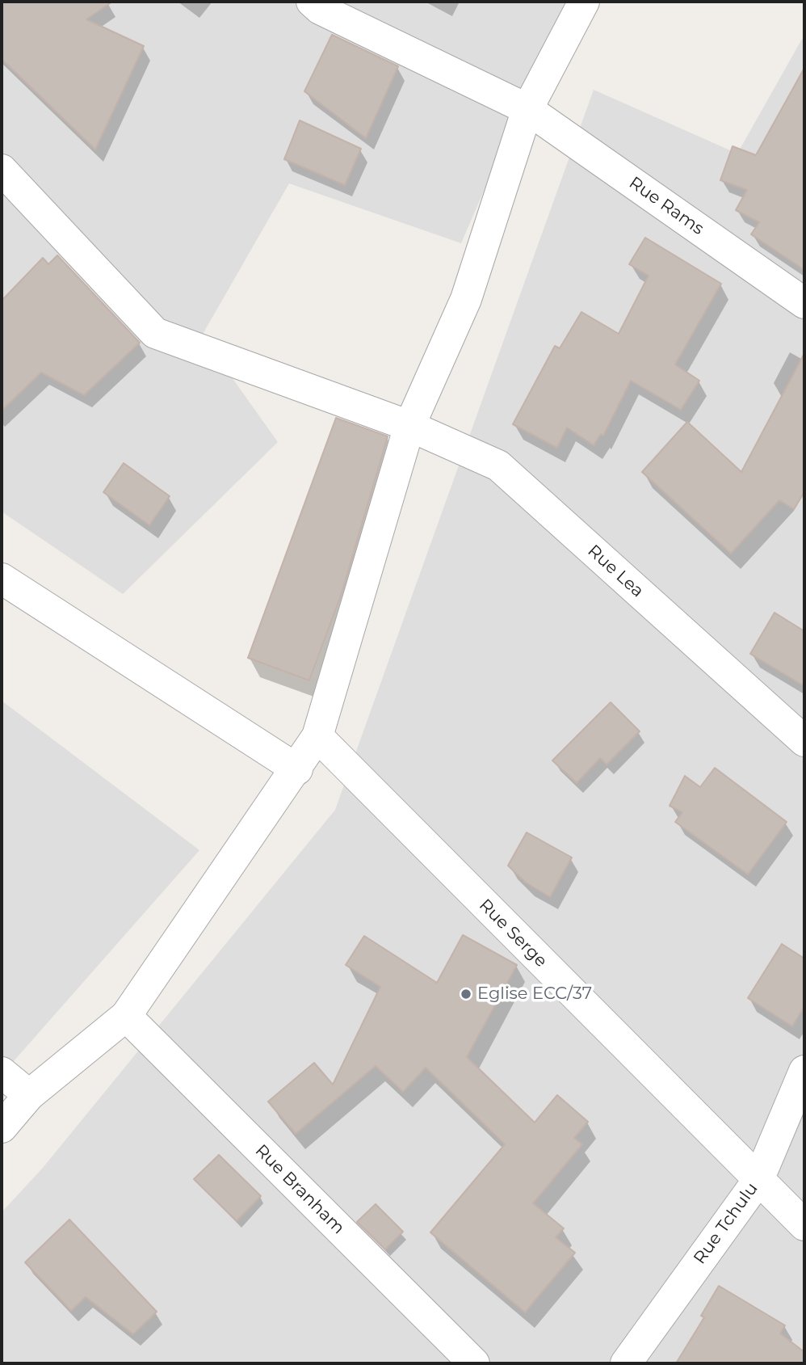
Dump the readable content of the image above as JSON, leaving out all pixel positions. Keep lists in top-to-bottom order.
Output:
{
  "streets": {
    "street": [
      "Rue Rams",
      "Rue Lea",
      "Rue Serge",
      "Rue Branham",
      "Rue Tchulu"
    ]
  },
  "crossings": [
    ["Rue Serge", "Rue Tchulu"]
  ],
  "places": ["Eglise ECC/37"]
}
